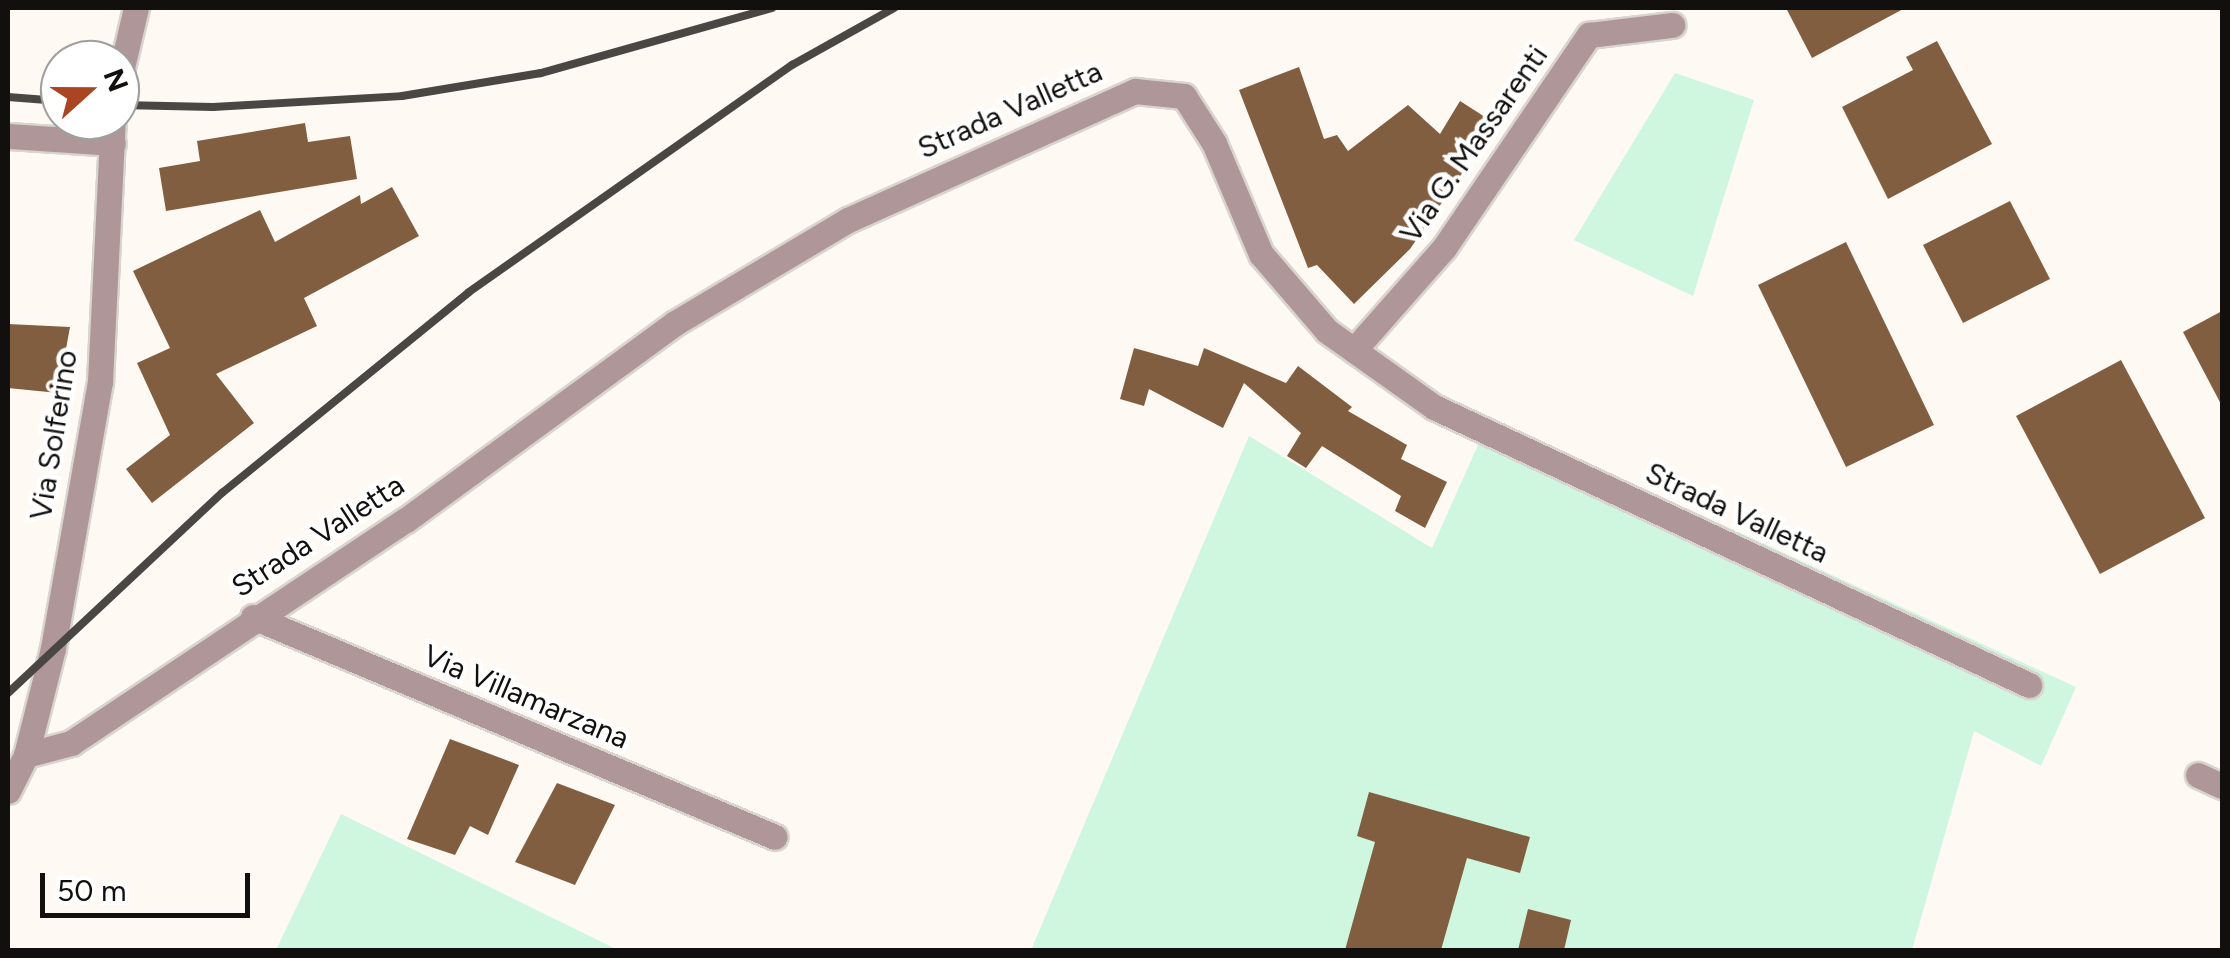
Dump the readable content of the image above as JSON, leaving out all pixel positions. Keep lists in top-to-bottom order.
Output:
{
  "streets": {
    "street": [
      "Strada Valletta",
      "Via G. Massarenti",
      "Via Solferino",
      "Via Villamarzana"
    ]
  },
  "crossings": [
    ["Strada Valletta", "Via G. Massarenti"],
    ["Strada Valletta", "Via Solferino"],
    ["Strada Valletta", "Via Villamarzana"]
  ],
  "scale_bar": "50 m",
  "north": "right"
}
